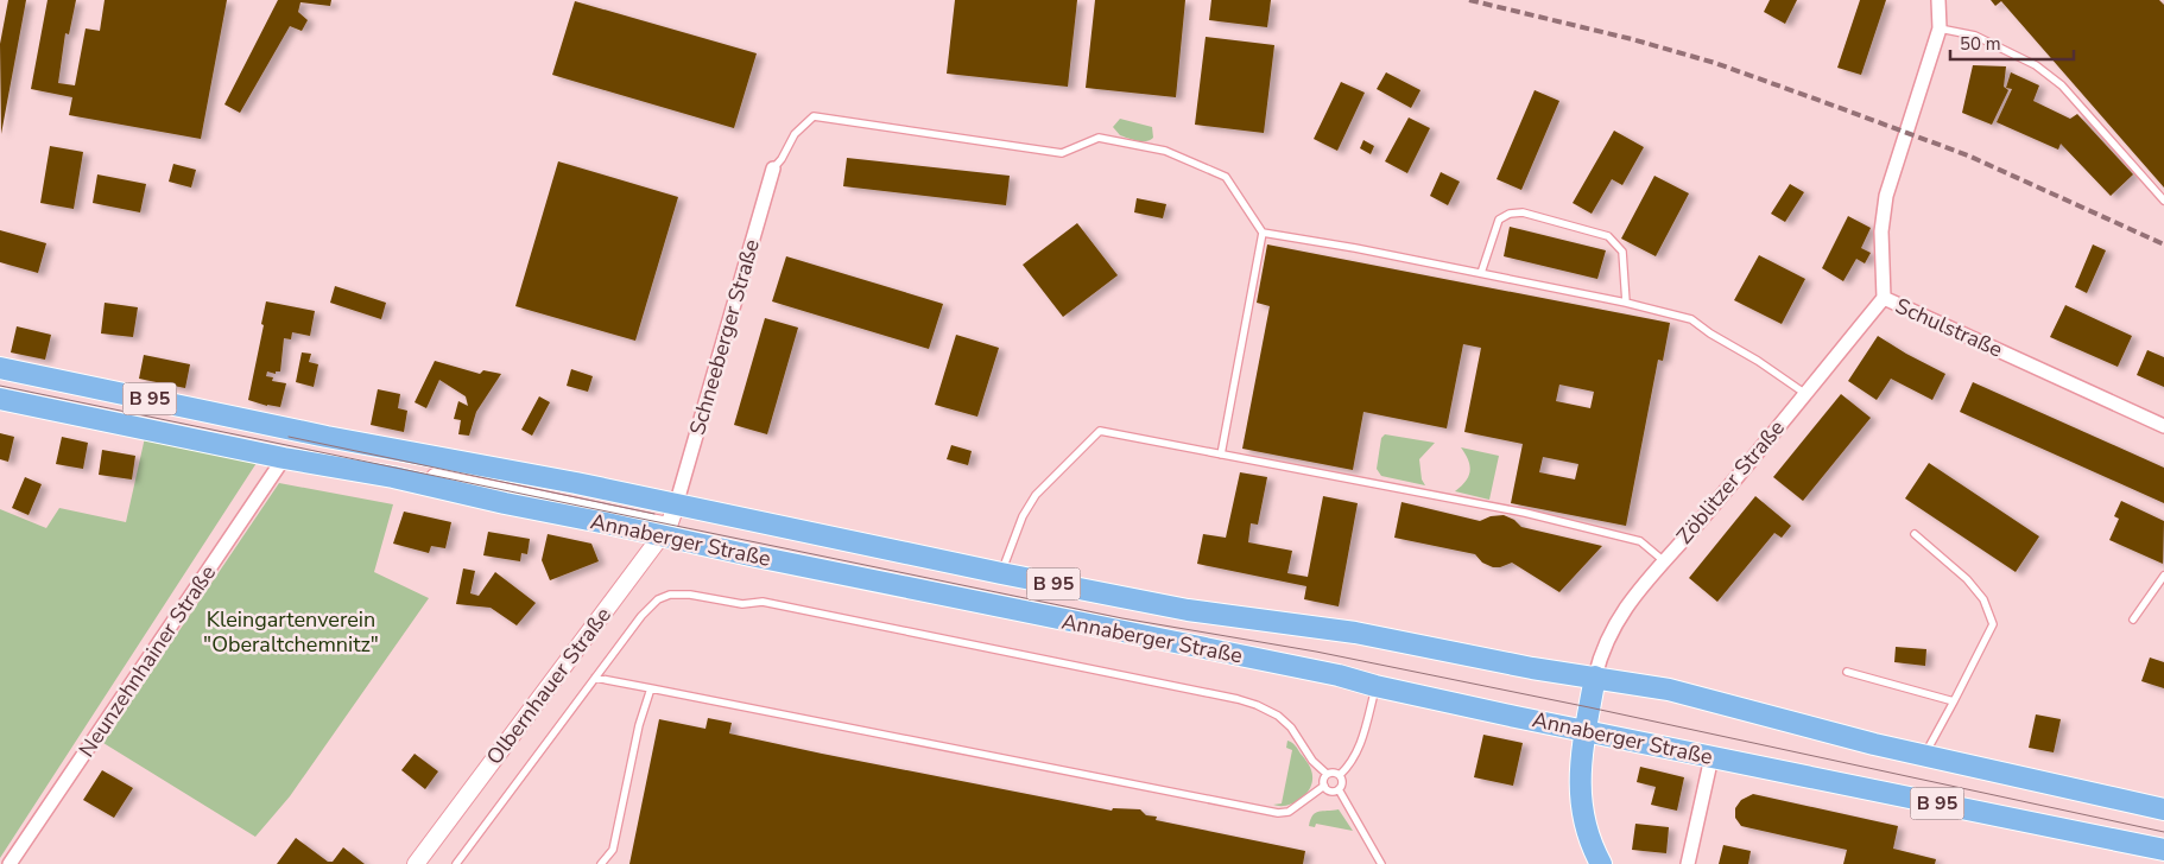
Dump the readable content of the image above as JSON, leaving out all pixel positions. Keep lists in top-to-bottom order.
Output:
{
  "streets": {
    "main road": ["B 95", "Annaberger Straße"],
    "street": [
      "Schulstraße",
      "Schneeberger Straße",
      "Zöblitzer Straße",
      "Neunzehnhainer Straße",
      "Olbernhauer Straße"
    ]
  },
  "crossings": [
    ["Schulstraße", "Zöblitzer Straße"],
    ["Schneeberger Straße", "Annaberger Straße"],
    ["Schneeberger Straße", "Olbernhauer Straße"],
    ["Zöblitzer Straße", "Annaberger Straße"],
    ["Annaberger Straße", "Neunzehnhainer Straße"],
    ["Annaberger Straße", "Olbernhauer Straße"]
  ],
  "parks": ["Kleingartenverein \"Oberaltchemnitz\""],
  "scale_bar": "50 m"
}
